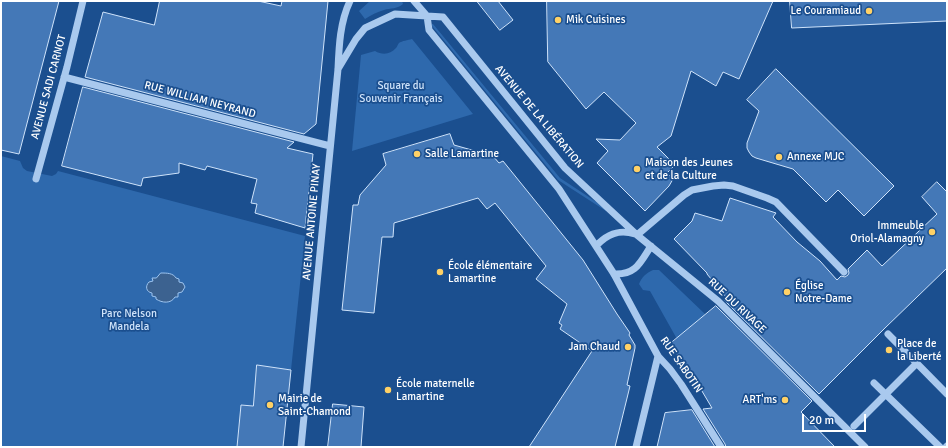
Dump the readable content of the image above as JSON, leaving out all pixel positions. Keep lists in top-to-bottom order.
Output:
{
  "streets": {
    "street": [
      "AVENUE SADI CARNOT",
      "RUE WILLIAM NEYRAND",
      "AVENUE DE LA LIBÉRATION",
      "AVENUE ANTOINE PINAY",
      "RUE DU RIVAGE",
      "RUE SABOTIN"
    ]
  },
  "crossings": [
    ["AVENUE SADI CARNOT", "RUE WILLIAM NEYRAND"],
    ["RUE WILLIAM NEYRAND", "AVENUE ANTOINE PINAY"],
    ["AVENUE DE LA LIBÉRATION", "AVENUE ANTOINE PINAY"],
    ["AVENUE DE LA LIBÉRATION", "RUE DU RIVAGE"],
    ["AVENUE DE LA LIBÉRATION", "RUE SABOTIN"],
    ["RUE DU RIVAGE", "RUE SABOTIN"]
  ],
  "parks": ["Square du Souvenir Français", "Parc Nelson Mandela"],
  "places": [
    "Le Couramiaud",
    "Mik Cuisines",
    "Salle Lamartine",
    "Annexe MJC",
    "Maison des Jeunes et de la Culture",
    "Immeuble Oriol-Alamagny",
    "École élémentaire Lamartine",
    "Église Notre-Dame",
    "Jam Chaud",
    "Place de la Liberté",
    "École maternelle Lamartine",
    "ART'ms",
    "Mairie de Saint-Chamond"
  ],
  "scale_bar": "20 m"
}
